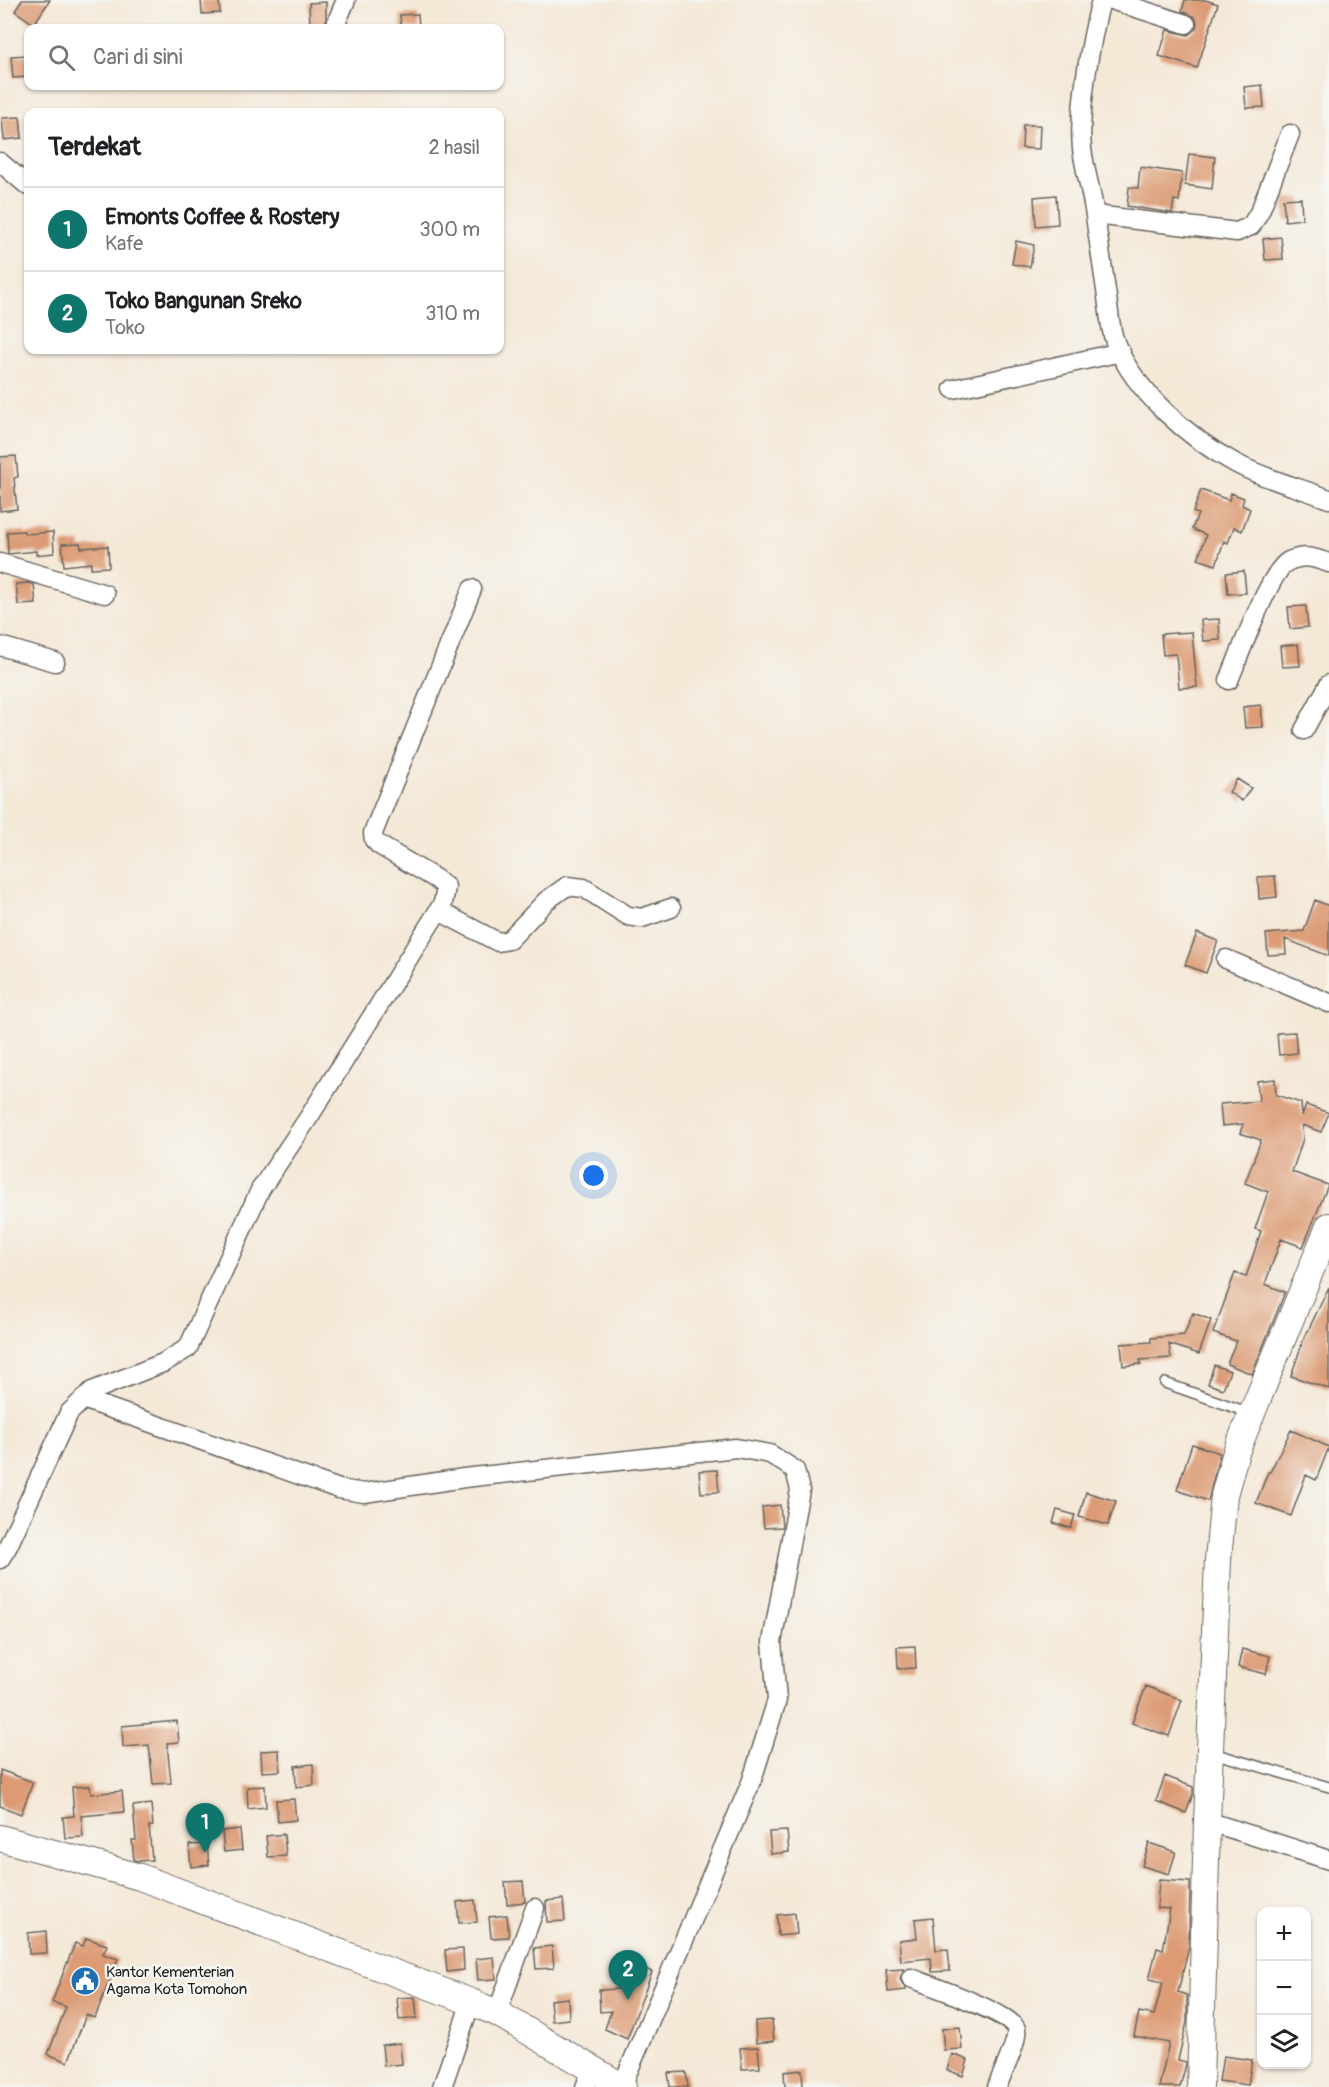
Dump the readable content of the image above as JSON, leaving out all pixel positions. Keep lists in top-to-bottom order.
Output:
{
  "places": {
    "public building": ["Kantor Kementerian Agama Kota Tomohon"]
  },
  "page": {
    "search": "Cari di sini",
    "heading": ["Terdekat", "2 hasil"],
    "list": [
      {
        "mark": "1",
        "name": "Emonts Coffee & Rostery",
        "note": "Kafe",
        "value": "300 m"
      },
      {
        "mark": "2",
        "name": "Toko Bangunan Sreko",
        "note": "Toko",
        "value": "310 m"
      }
    ],
    "pins": ["1", "2"],
    "map_buttons": ["+", "−"]
  }
}
